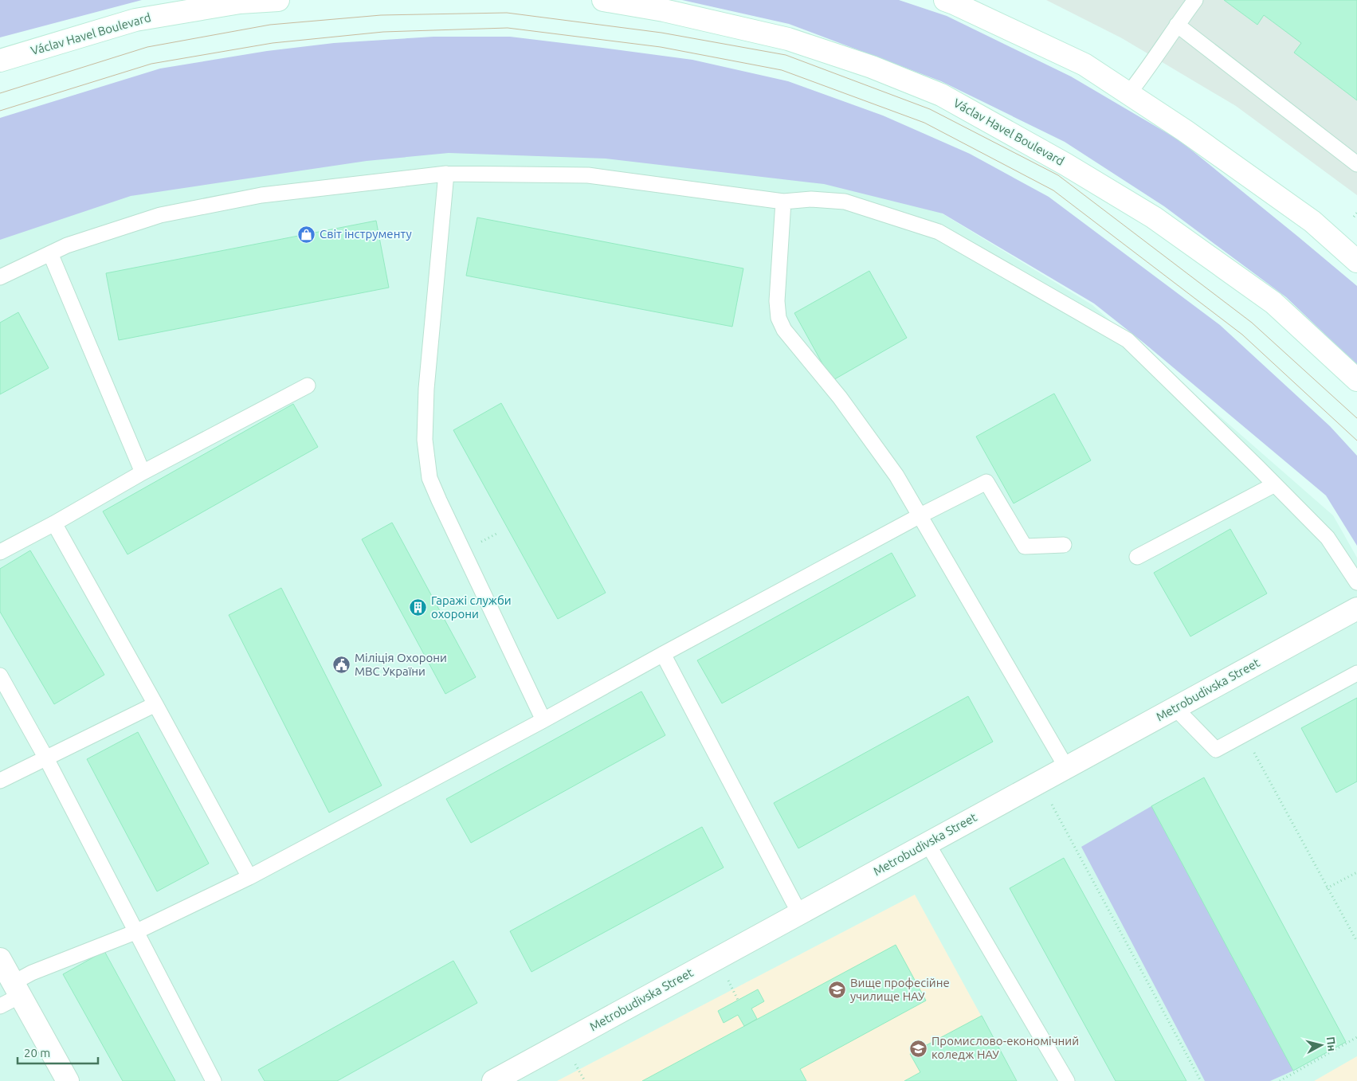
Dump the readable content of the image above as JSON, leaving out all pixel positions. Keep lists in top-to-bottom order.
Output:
{
  "streets": {
    "main road": ["Václav Havel Boulevard", "Metrobudivska Street"]
  },
  "places": {
    "shop": ["Світ інструменту"],
    "building": ["Гаражі служби охорони"],
    "public building": ["Міліція Охорони МВС України"],
    "school or university": ["Вище професійне училище НАУ", "Промислово-економічний коледж НАУ"]
  },
  "scale_bar": "20 m",
  "north": "right"
}
